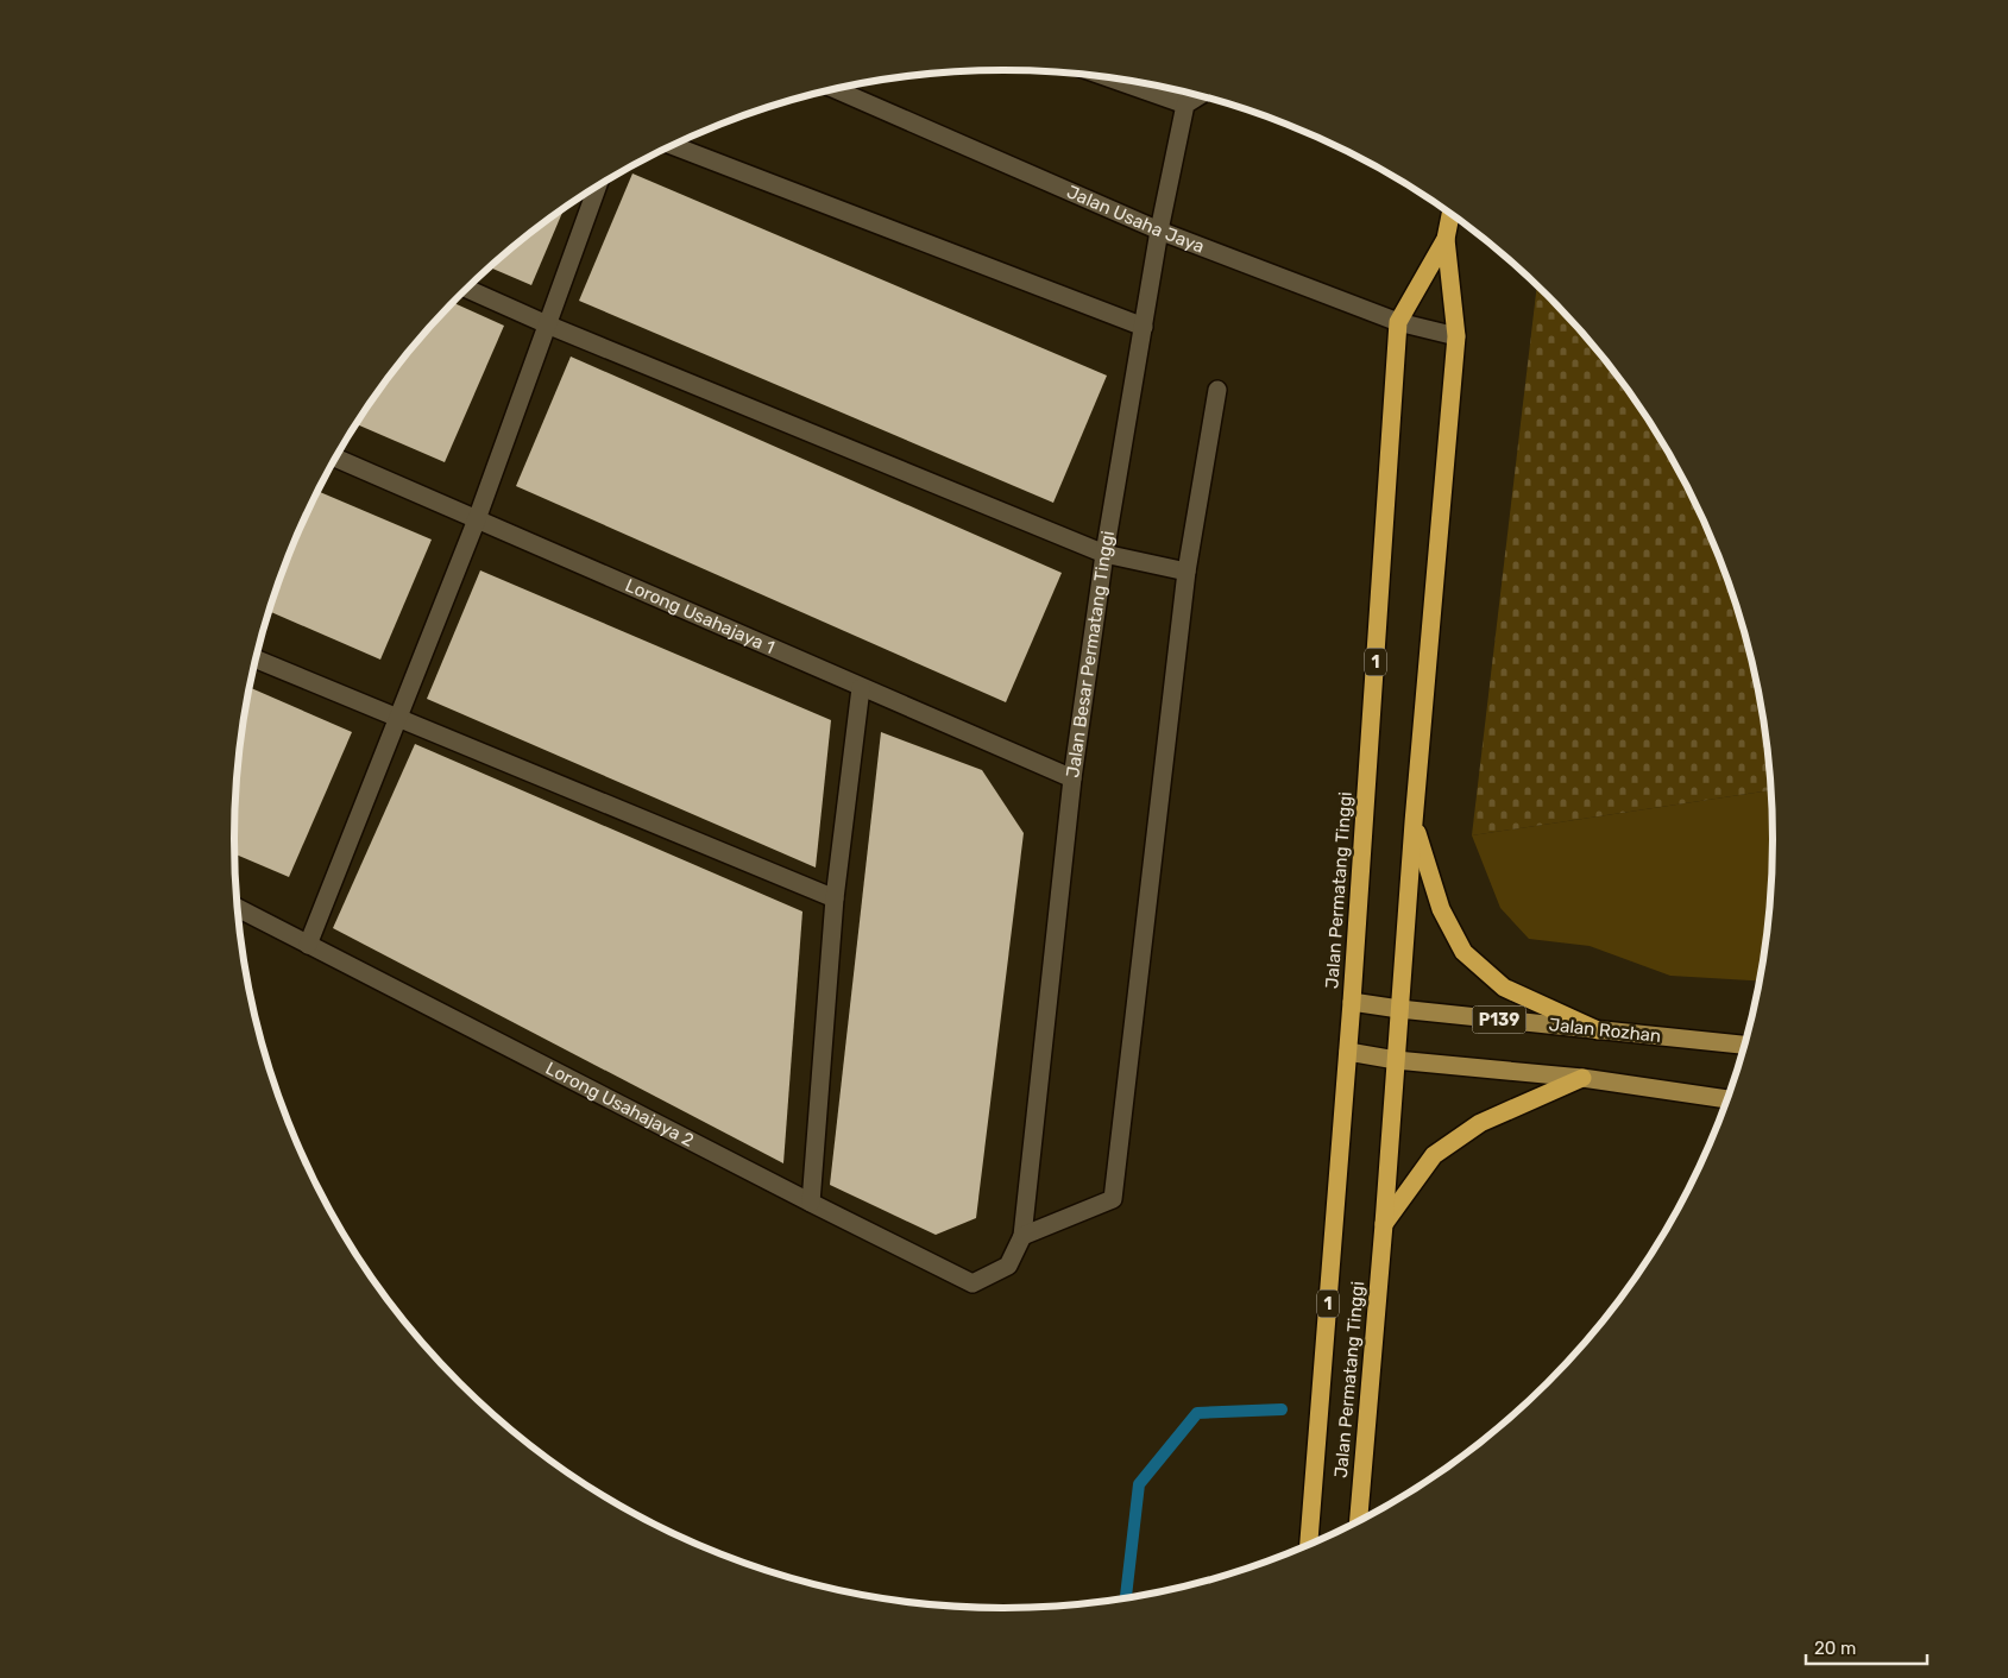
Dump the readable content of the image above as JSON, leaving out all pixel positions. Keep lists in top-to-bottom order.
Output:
{
  "streets": {
    "highway": ["1", "Jalan Permatang Tinggi"],
    "main road": ["P139", "Jalan Rozhan"],
    "street": [
      "Jalan Usaha Jaya",
      "Lorong Usahajaya 1",
      "Jalan Besar Permatang Tinggi",
      "Lorong Usahajaya 2"
    ]
  },
  "crossings": [
    ["Jalan Usaha Jaya", "Jalan Besar Permatang Tinggi"],
    ["Jalan Usaha Jaya", "Jalan Permatang Tinggi"],
    ["Lorong Usahajaya 1", "Jalan Besar Permatang Tinggi"],
    ["Jalan Besar Permatang Tinggi", "Lorong Usahajaya 2"],
    ["Jalan Permatang Tinggi", "Jalan Rozhan"]
  ],
  "scale_bar": "20 m"
}
